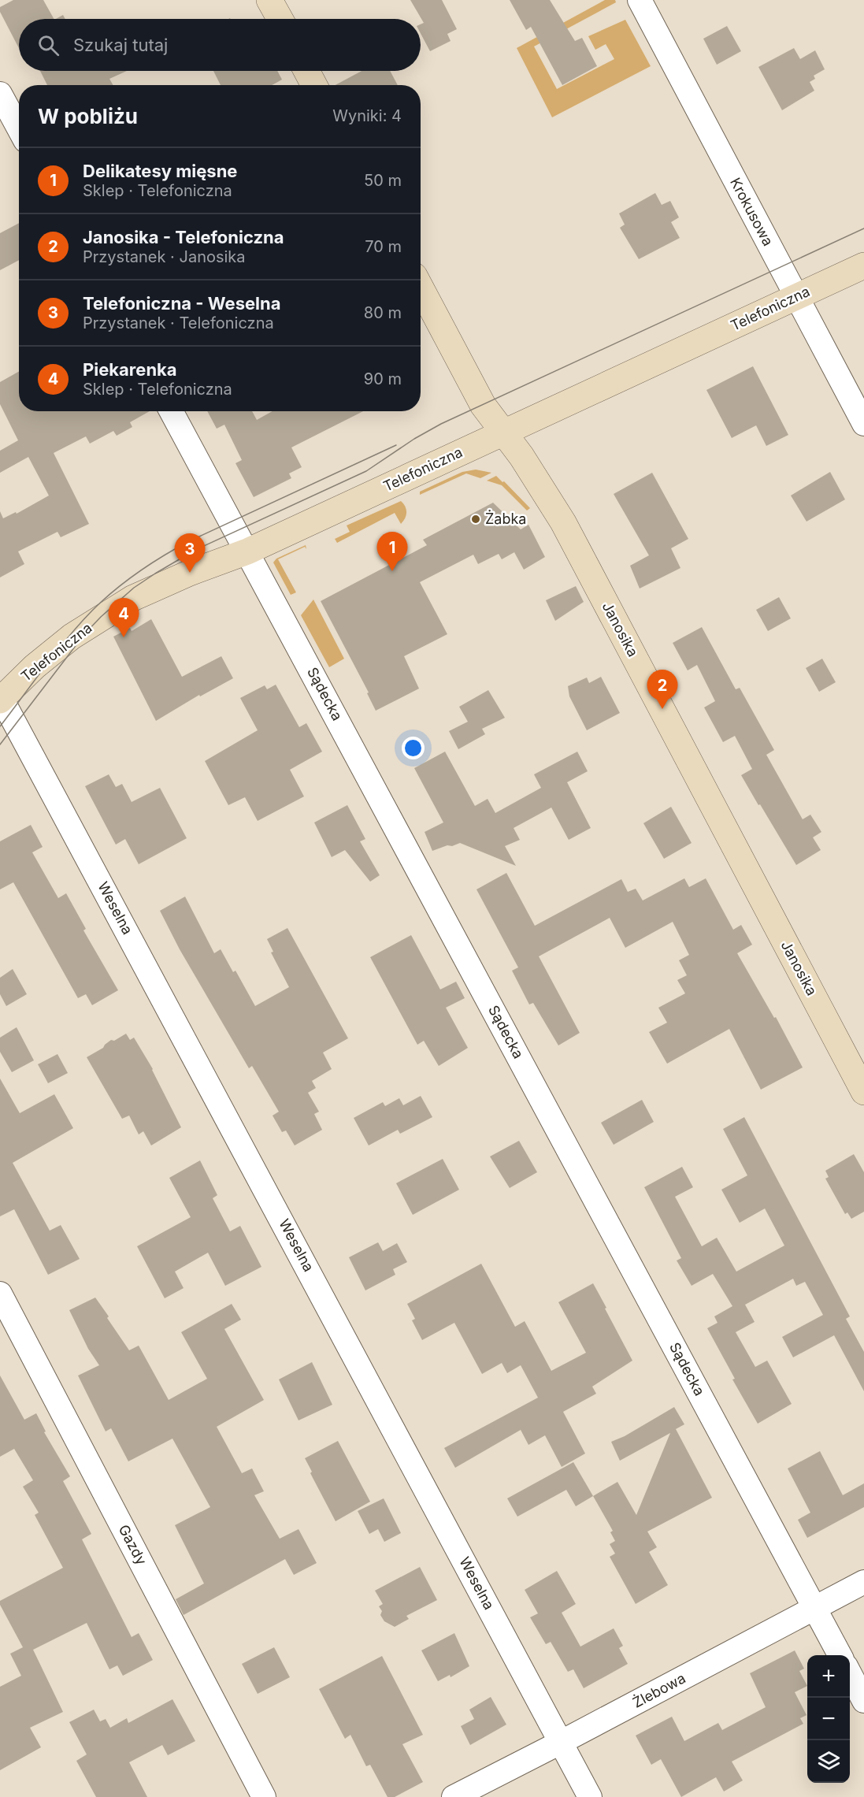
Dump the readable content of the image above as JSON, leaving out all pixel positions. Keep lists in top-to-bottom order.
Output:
{
  "streets": {
    "street": [
      "Krokusowa",
      "Telefoniczna",
      "Janosika",
      "Sądecka",
      "Weselna",
      "Gazdy",
      "Żlebowa"
    ]
  },
  "crossings": [
    ["Krokusowa", "Telefoniczna"],
    ["Telefoniczna", "Janosika"],
    ["Telefoniczna", "Sądecka"],
    ["Telefoniczna", "Weselna"],
    ["Sądecka", "Żlebowa"],
    ["Weselna", "Żlebowa"]
  ],
  "places": ["Żabka"],
  "page": {
    "search": "Szukaj tutaj",
    "heading": ["W pobliżu", "Wyniki: 4"],
    "list": [
      {
        "mark": "1",
        "name": "Delikatesy mięsne",
        "note": "Sklep · Telefoniczna",
        "value": "50 m"
      },
      {
        "mark": "2",
        "name": "Janosika - Telefoniczna",
        "note": "Przystanek · Janosika",
        "value": "70 m"
      },
      {
        "mark": "3",
        "name": "Telefoniczna - Weselna",
        "note": "Przystanek · Telefoniczna",
        "value": "80 m"
      },
      {
        "mark": "4",
        "name": "Piekarenka",
        "note": "Sklep · Telefoniczna",
        "value": "90 m"
      }
    ],
    "pins": [
      "1",
      "3",
      "4",
      "2"
    ],
    "map_buttons": ["+", "−"]
  }
}
